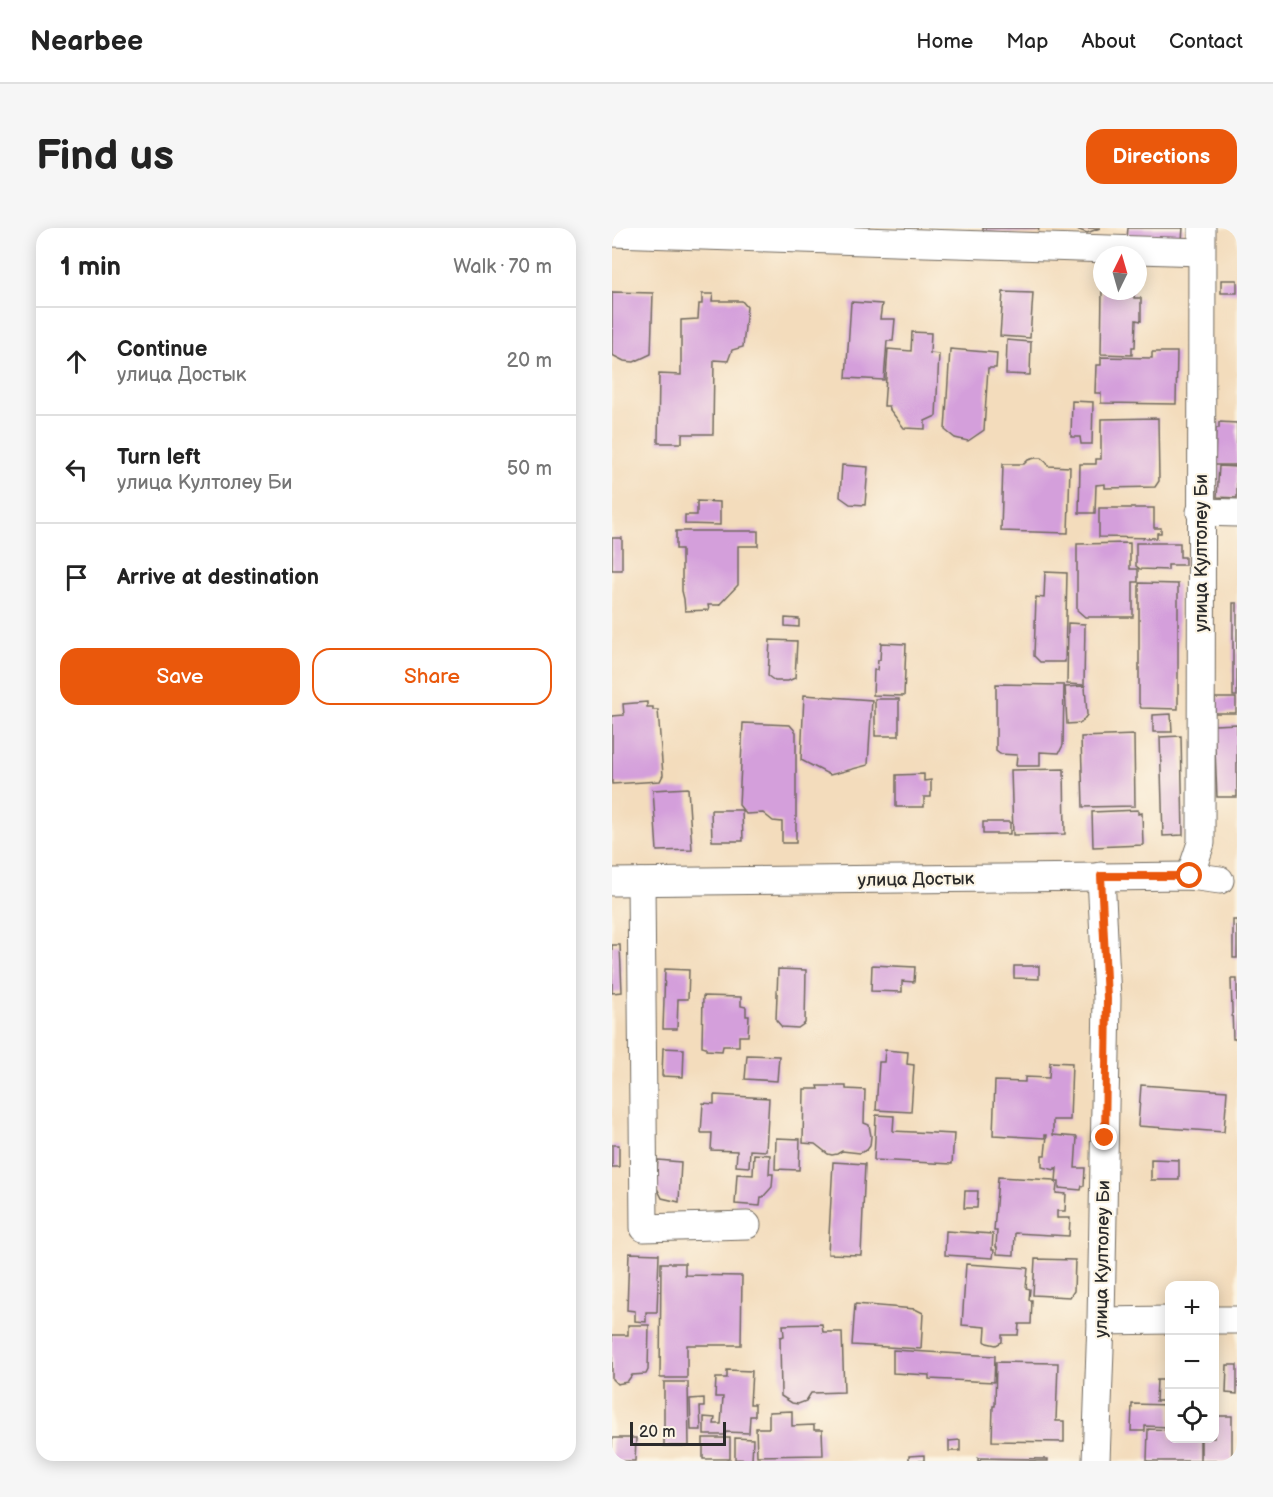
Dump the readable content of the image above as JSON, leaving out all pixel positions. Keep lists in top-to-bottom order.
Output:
{
  "streets": {
    "street": ["улица Култолеу Би", "улица Достык"]
  },
  "crossings": [
    ["улица Култолеу Би", "улица Достык"]
  ],
  "scale_bar": "20 m",
  "north": "top",
  "page": {
    "header": "Nearbee",
    "nav": [
      "Home",
      "Map",
      "About",
      "Contact"
    ],
    "buttons": [
      "Directions",
      ["Save", "Share"]
    ],
    "title": "Find us",
    "heading": ["1 min", "Walk · 70 m"],
    "list": [
      ["Continue", "улица Достык", "20 m"],
      ["Turn left", "улица Култолеу Би", "50 m"],
      "Arrive at destination"
    ],
    "map_buttons": ["+", "−"],
    "scale": "20 m"
  }
}
